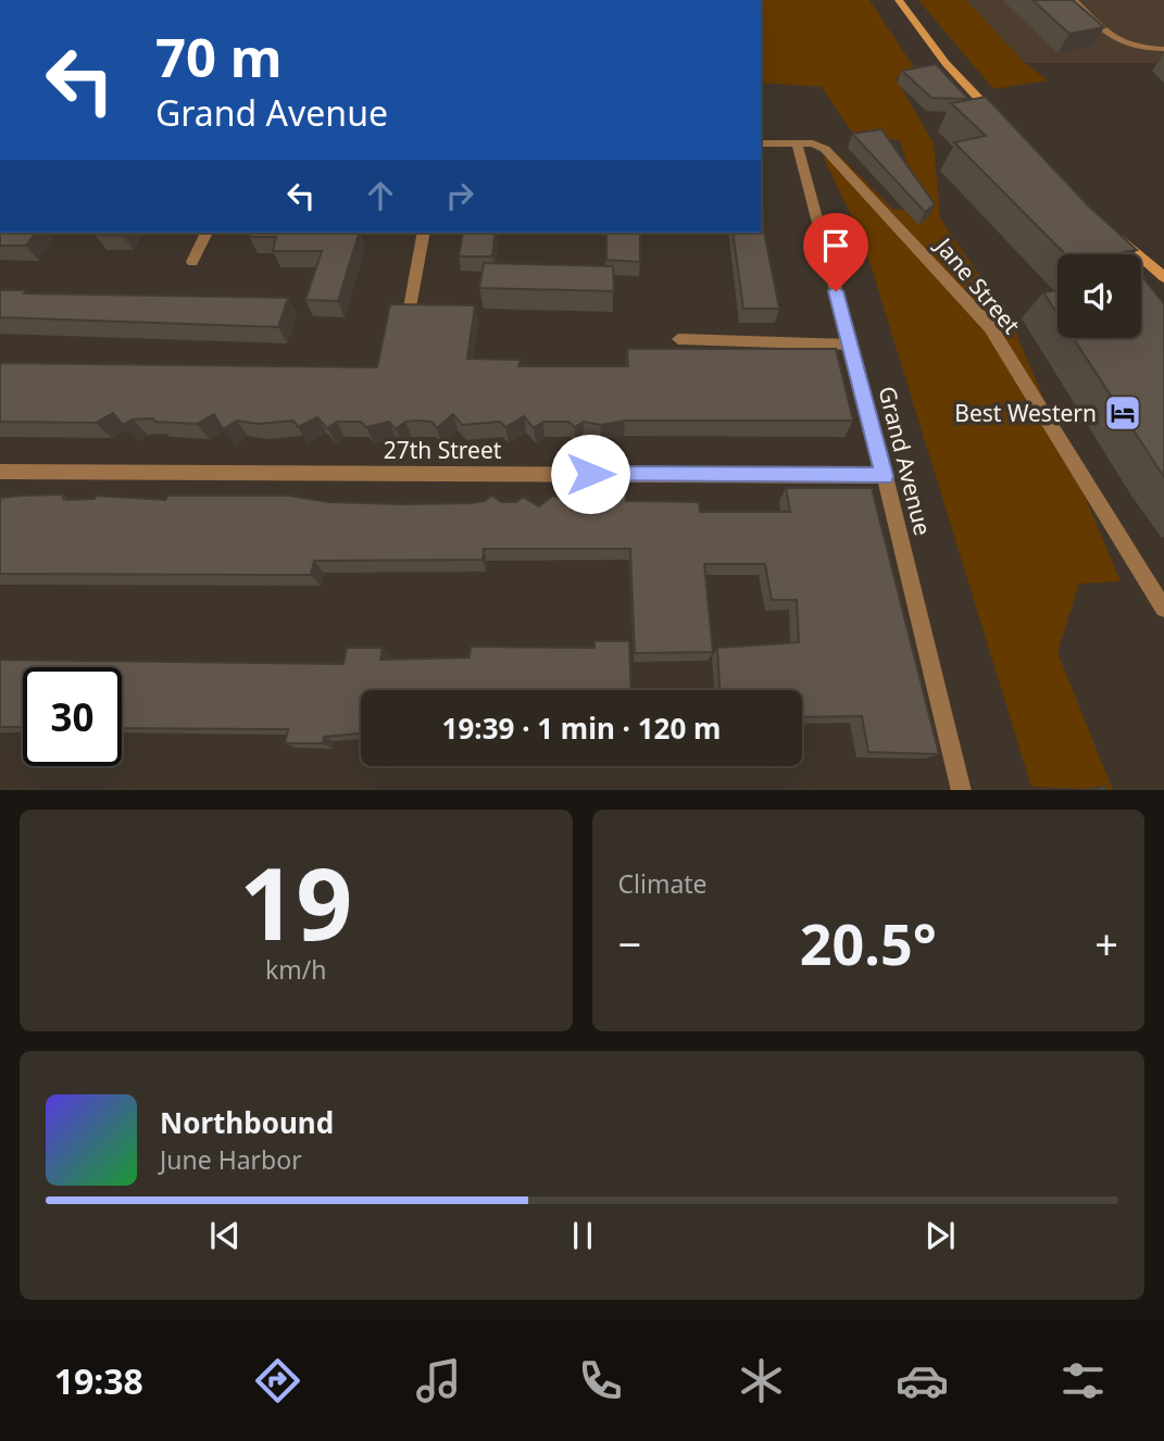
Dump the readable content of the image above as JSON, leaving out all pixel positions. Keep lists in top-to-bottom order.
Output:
{
  "streets": {
    "street": ["Jane Street", "27th Street", "Grand Avenue"]
  },
  "crossings": [
    ["Jane Street", "Grand Avenue"],
    ["27th Street", "Grand Avenue"]
  ],
  "places": {
    "hotel": ["Best Western"]
  },
  "page": {
    "turn": ["70 m", "Grand Avenue"],
    "limit": "30",
    "trip": "19:39 · 1 min · 120 m",
    "tile": [
      ["19", "km/h"],
      "Climate"
    ],
    "heat": ["−", "20.5°", "+"],
    "song": ["Northbound", "June Harbor"],
    "tabs": "19:38"
  }
}
